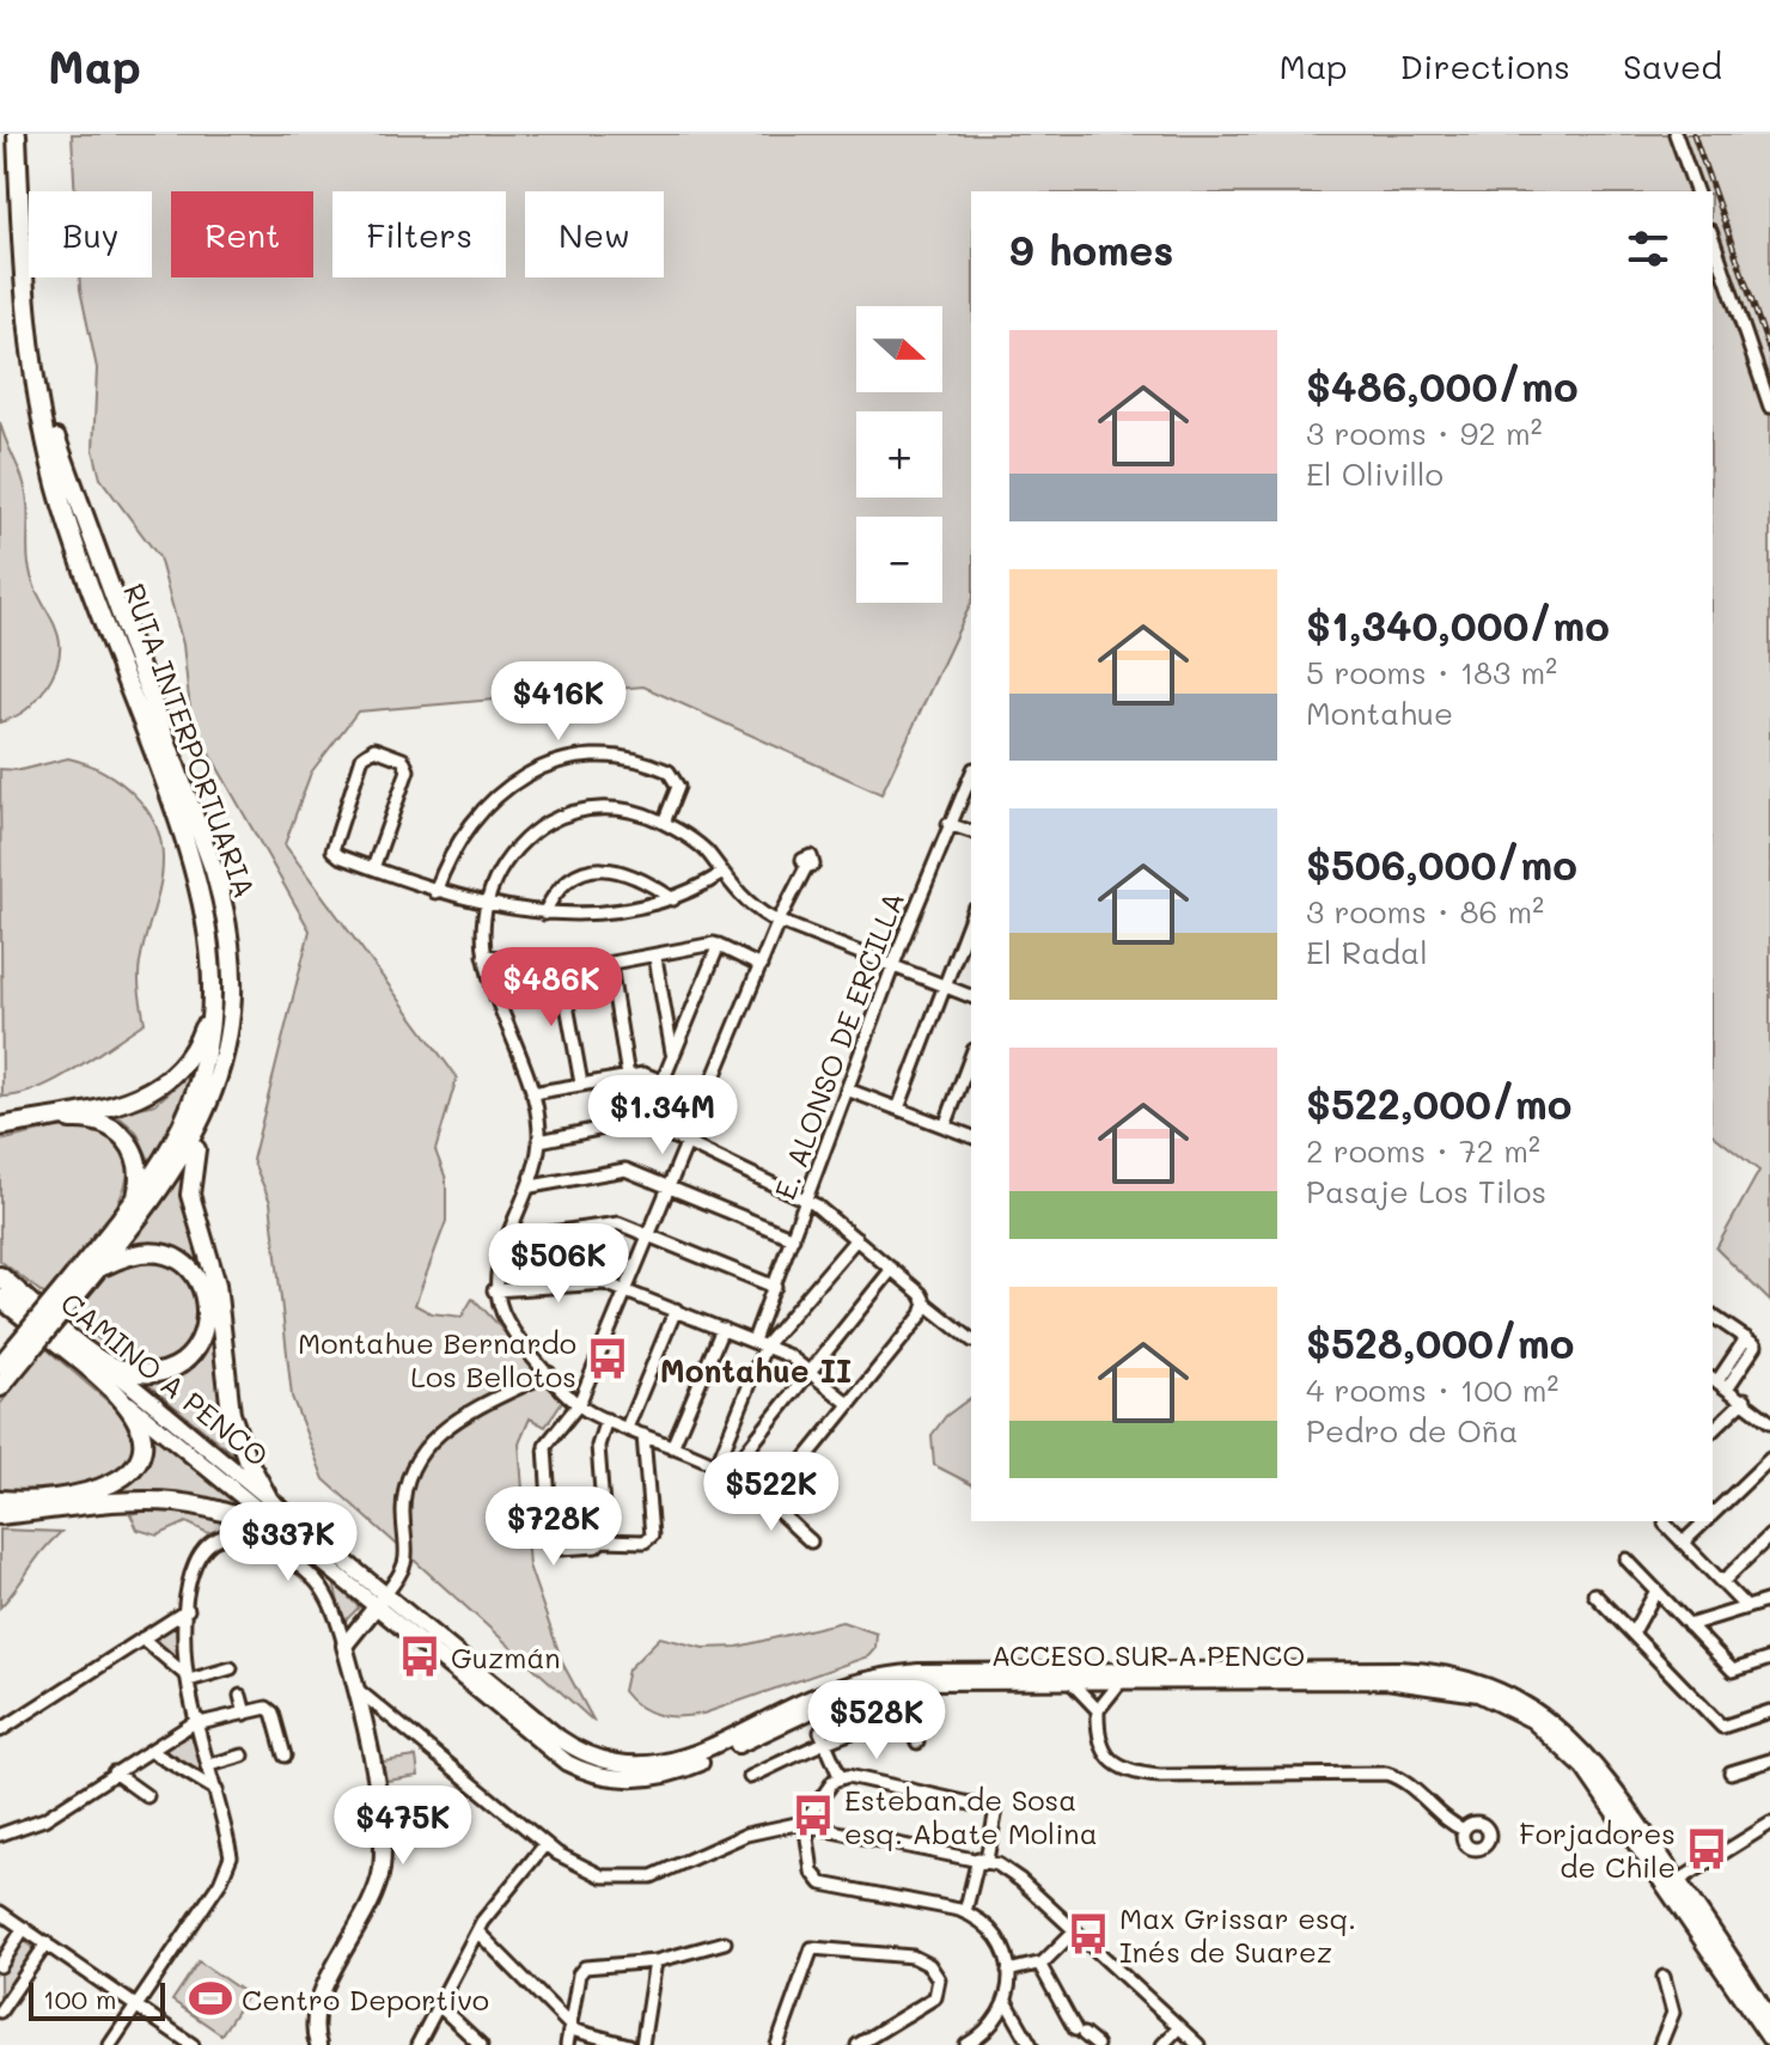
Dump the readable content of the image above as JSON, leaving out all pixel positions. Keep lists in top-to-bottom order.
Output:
{
  "streets": {
    "highway": ["RUTA INTERPORTUARIA", "CAMINO A PENCO"],
    "main road": ["ACCESO SUR A PENCO"],
    "street": ["E. ALONSO DE ERCILLA"]
  },
  "crossings": [
    ["CAMINO A PENCO", "ACCESO SUR A PENCO"]
  ],
  "districts": ["Montahue II"],
  "places": {
    "bus stop": [
      "Montahue Bernardo Los Bellotos",
      "Guzmán",
      "Esteban de Sosa esq. Abate Molina",
      "Forjadores de Chile",
      "Max Grissar esq. Inés de Suarez"
    ],
    "sports": ["Centro Deportivo"]
  },
  "scale_bar": "100 m",
  "north": "right",
  "page": {
    "header": "Map",
    "nav": ["Map", "Directions", "Saved"],
    "chip": [
      "Buy",
      "Rent",
      "Filters",
      "New"
    ],
    "heading": "9 homes",
    "map_buttons": ["+", "−"],
    "list": [
      {
        "name": "$486,000/mo",
        "note": "3 rooms · 92 m² · El Olivillo"
      },
      {
        "name": "$1,340,000/mo",
        "note": "5 rooms · 183 m² · Montahue"
      },
      {
        "name": "$506,000/mo",
        "note": "3 rooms · 86 m² · El Radal"
      },
      {
        "name": "$522,000/mo",
        "note": "2 rooms · 72 m² · Pasaje Los Tilos"
      },
      {
        "name": "$528,000/mo",
        "note": "4 rooms · 100 m² · Pedro de Oña"
      }
    ],
    "price": [
      "$416K",
      "$486K",
      "$1.34M",
      "$506K",
      "$522K",
      "$728K",
      "$337K",
      "$528K",
      "$475K"
    ],
    "scale": "100 m"
  }
}
